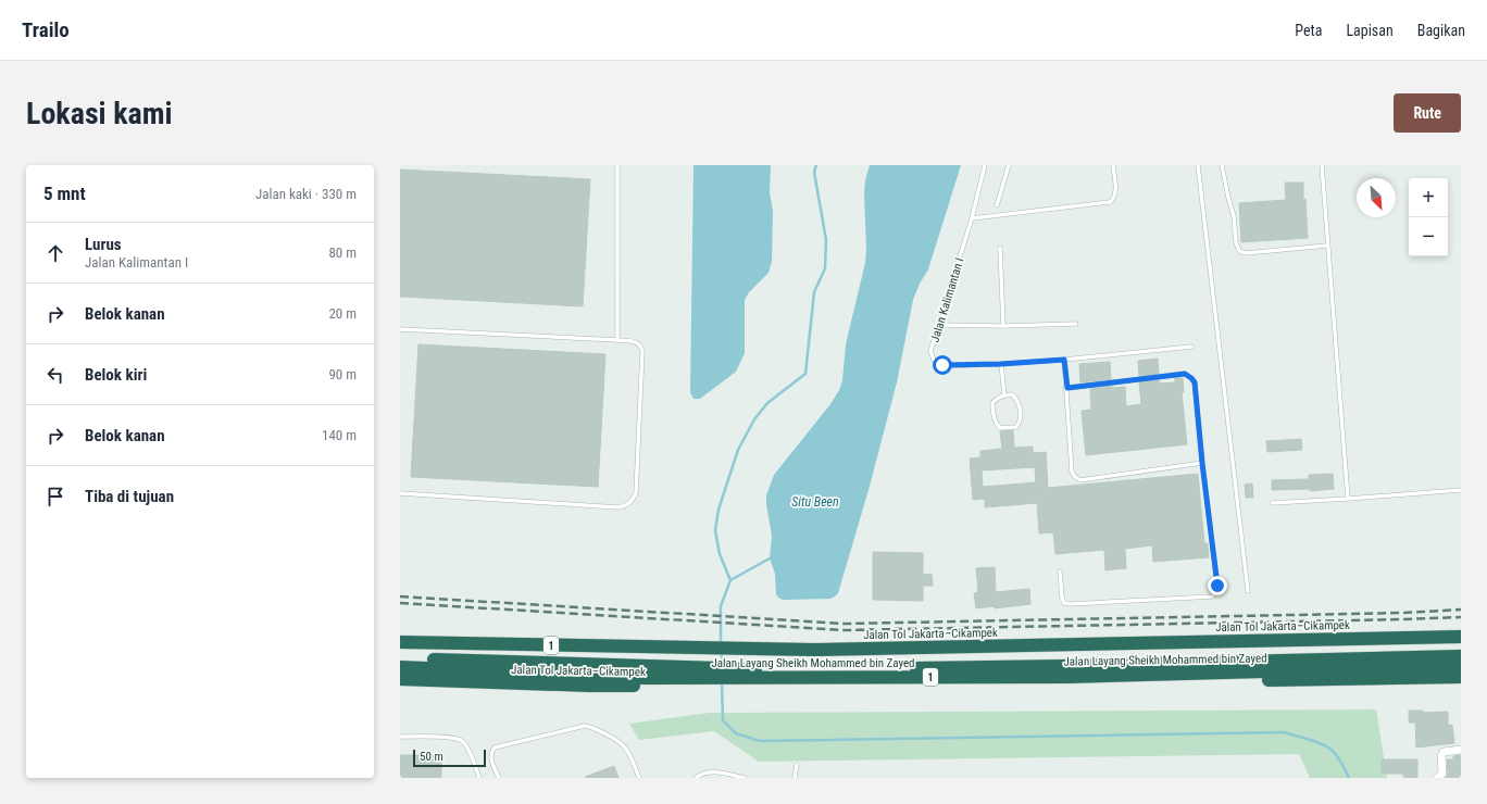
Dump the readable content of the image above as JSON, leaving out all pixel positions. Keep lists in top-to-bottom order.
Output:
{
  "streets": {
    "highway": ["Jalan Tol Jakarta–Cikampek", "1", "Jalan Layang Sheikh Mohammed bin Zayed"],
    "lane": ["Jalan Kalimantan I"]
  },
  "water": ["Situ Been"],
  "scale_bar": "50 m",
  "north": "bottom right",
  "page": {
    "header": "Trailo",
    "nav": ["Peta", "Lapisan", "Bagikan"],
    "buttons": "Rute",
    "title": "Lokasi kami",
    "heading": ["5 mnt", "Jalan kaki · 330 m"],
    "map_buttons": ["+", "−"],
    "list": [
      ["Lurus", "Jalan Kalimantan I", "80 m"],
      ["Belok kanan", "20 m"],
      ["Belok kiri", "90 m"],
      ["Belok kanan", "140 m"],
      "Tiba di tujuan"
    ],
    "scale": "50 m"
  }
}
